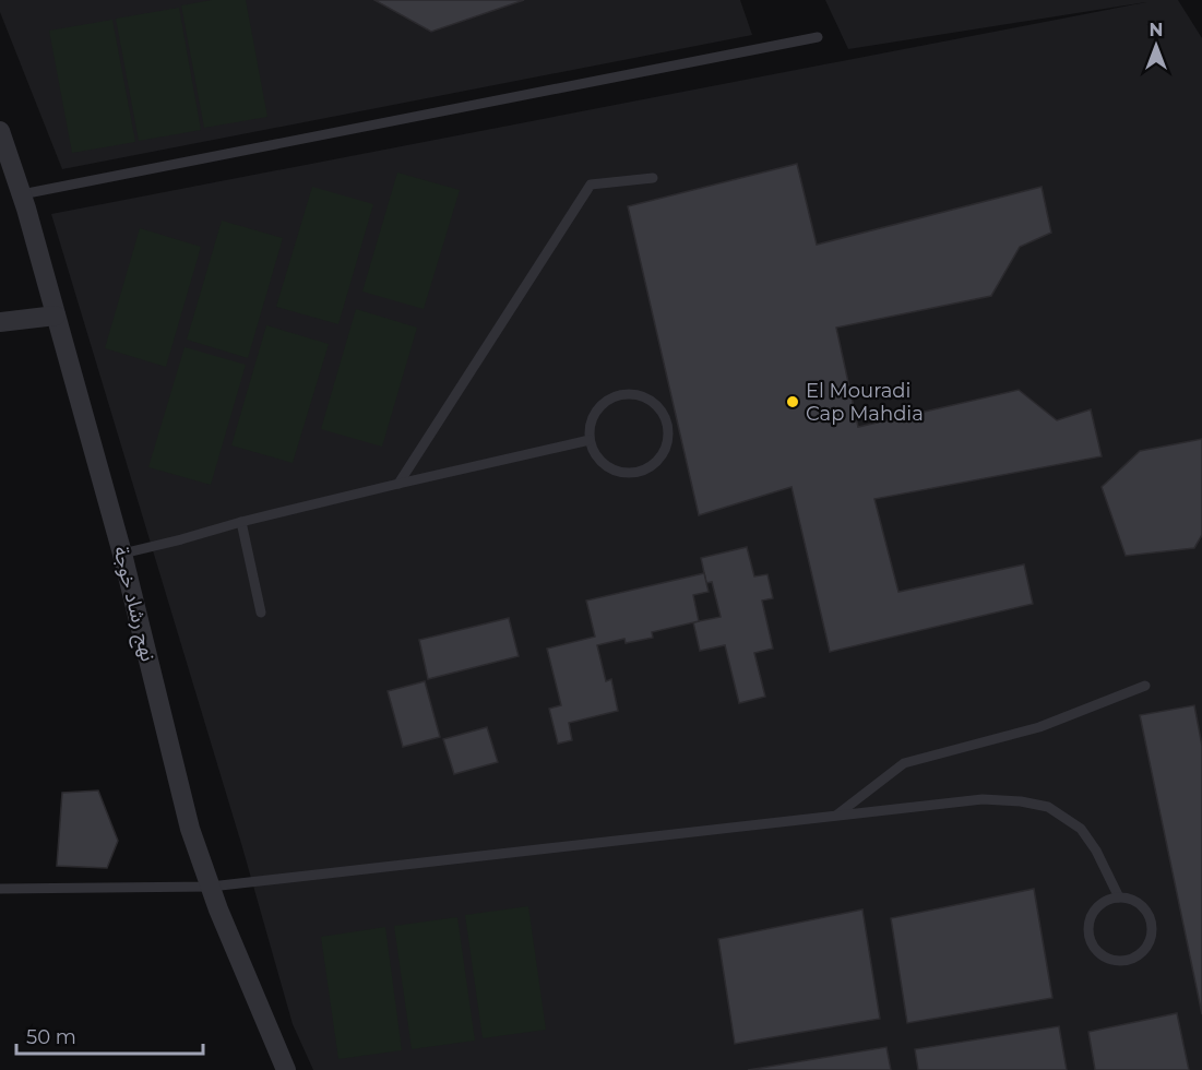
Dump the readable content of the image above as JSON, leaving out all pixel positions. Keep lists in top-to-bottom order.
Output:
{
  "streets": {
    "street": ["نهج رشاد خوجة"]
  },
  "places": ["El Mouradi Cap Mahdia"],
  "scale_bar": "50 m",
  "north": "top"
}
